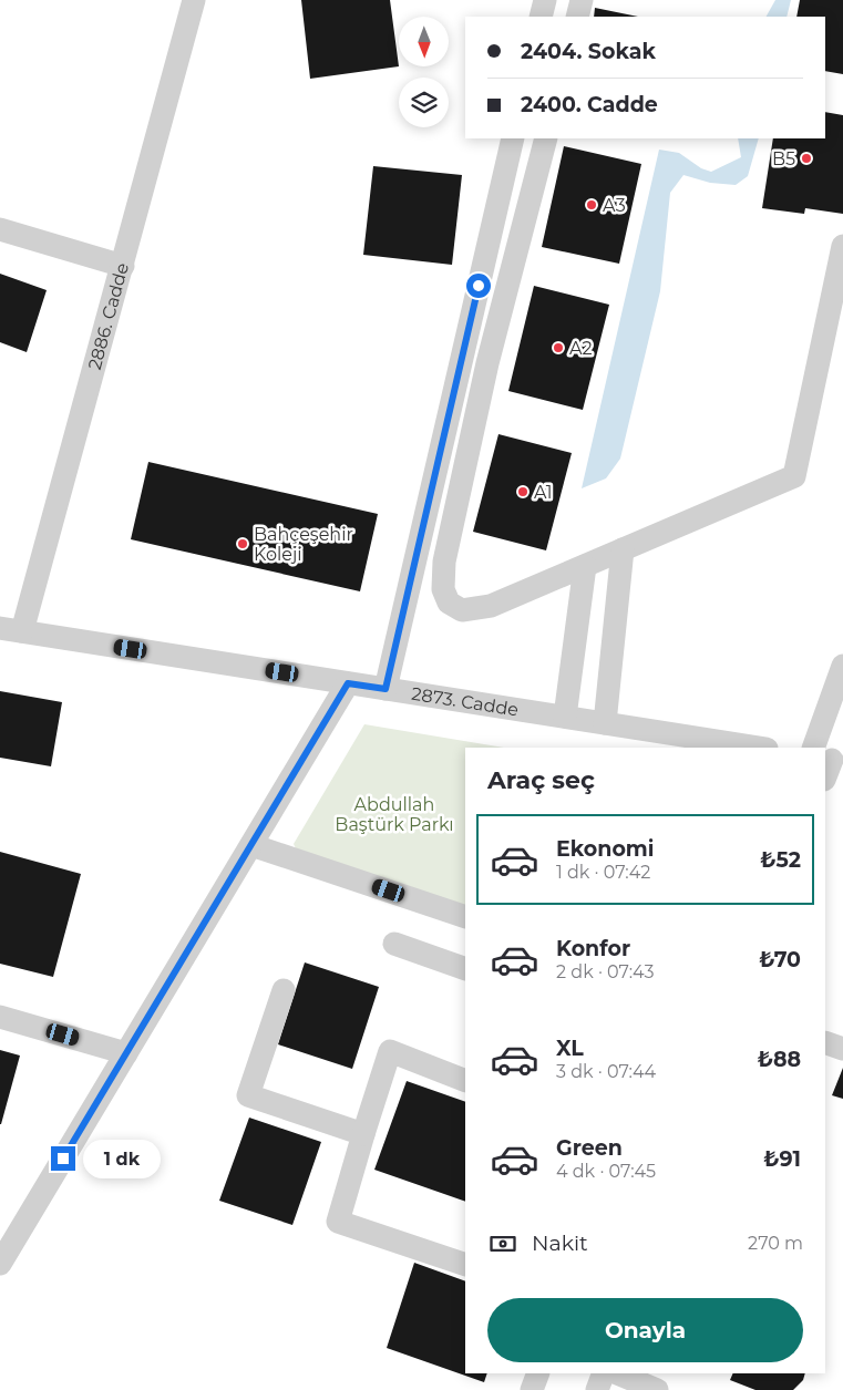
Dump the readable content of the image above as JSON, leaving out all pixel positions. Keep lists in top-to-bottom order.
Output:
{
  "streets": {
    "street": ["2886. Cadde", "2873. Cadde"]
  },
  "crossings": [
    ["2886. Cadde", "2873. Cadde"]
  ],
  "parks": ["Abdullah Baştürk Parkı"],
  "places": [
    "B5",
    "A3",
    "A2",
    "A1",
    "Bahçeşehir Koleji"
  ],
  "north": "bottom",
  "page": {
    "banner": ["2404. Sokak", "2400. Cadde"],
    "heading": "Araç seç",
    "list": [
      {
        "name": "Ekonomi",
        "note": "1 dk · 07:42",
        "value": "₺52"
      },
      {
        "name": "Konfor",
        "note": "2 dk · 07:43",
        "value": "₺70"
      },
      {
        "name": "XL",
        "note": "3 dk · 07:44",
        "value": "₺88"
      },
      {
        "name": "Green",
        "note": "4 dk · 07:45",
        "value": "₺91"
      }
    ],
    "bubble": "1 dk",
    "pay": ["Nakit", "270 m"],
    "buttons": "Onayla"
  }
}
